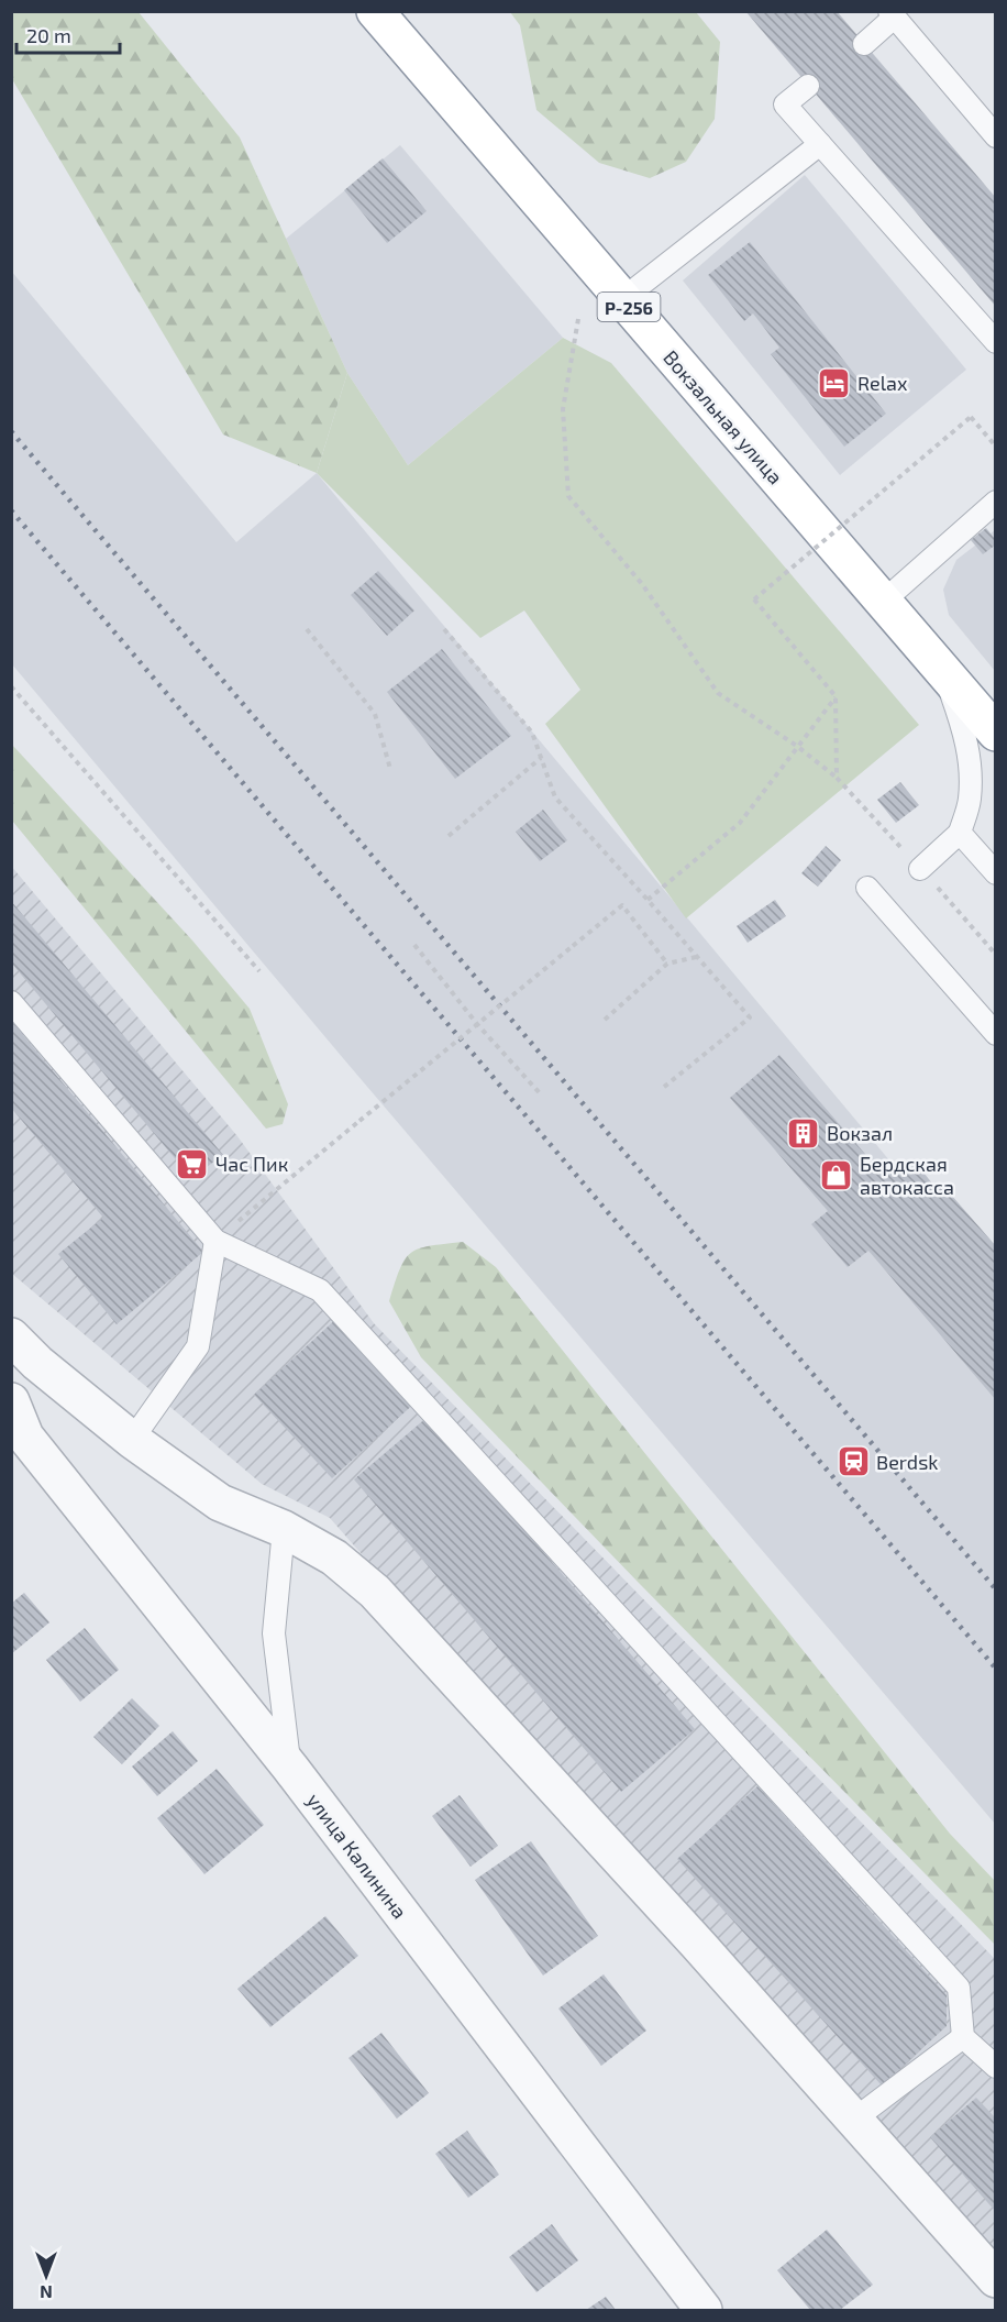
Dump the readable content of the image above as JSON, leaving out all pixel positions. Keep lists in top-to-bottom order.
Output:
{
  "streets": {
    "highway": ["Р-256", "Вокзальная улица"],
    "street": ["улица Калинина"]
  },
  "places": {
    "hotel": ["Relax"],
    "building": ["Вокзал"],
    "supermarket": ["Час Пик"],
    "shop": ["Бердская автокасса"],
    "station": ["Berdsk"]
  },
  "scale_bar": "20 m",
  "north": "bottom"
}
